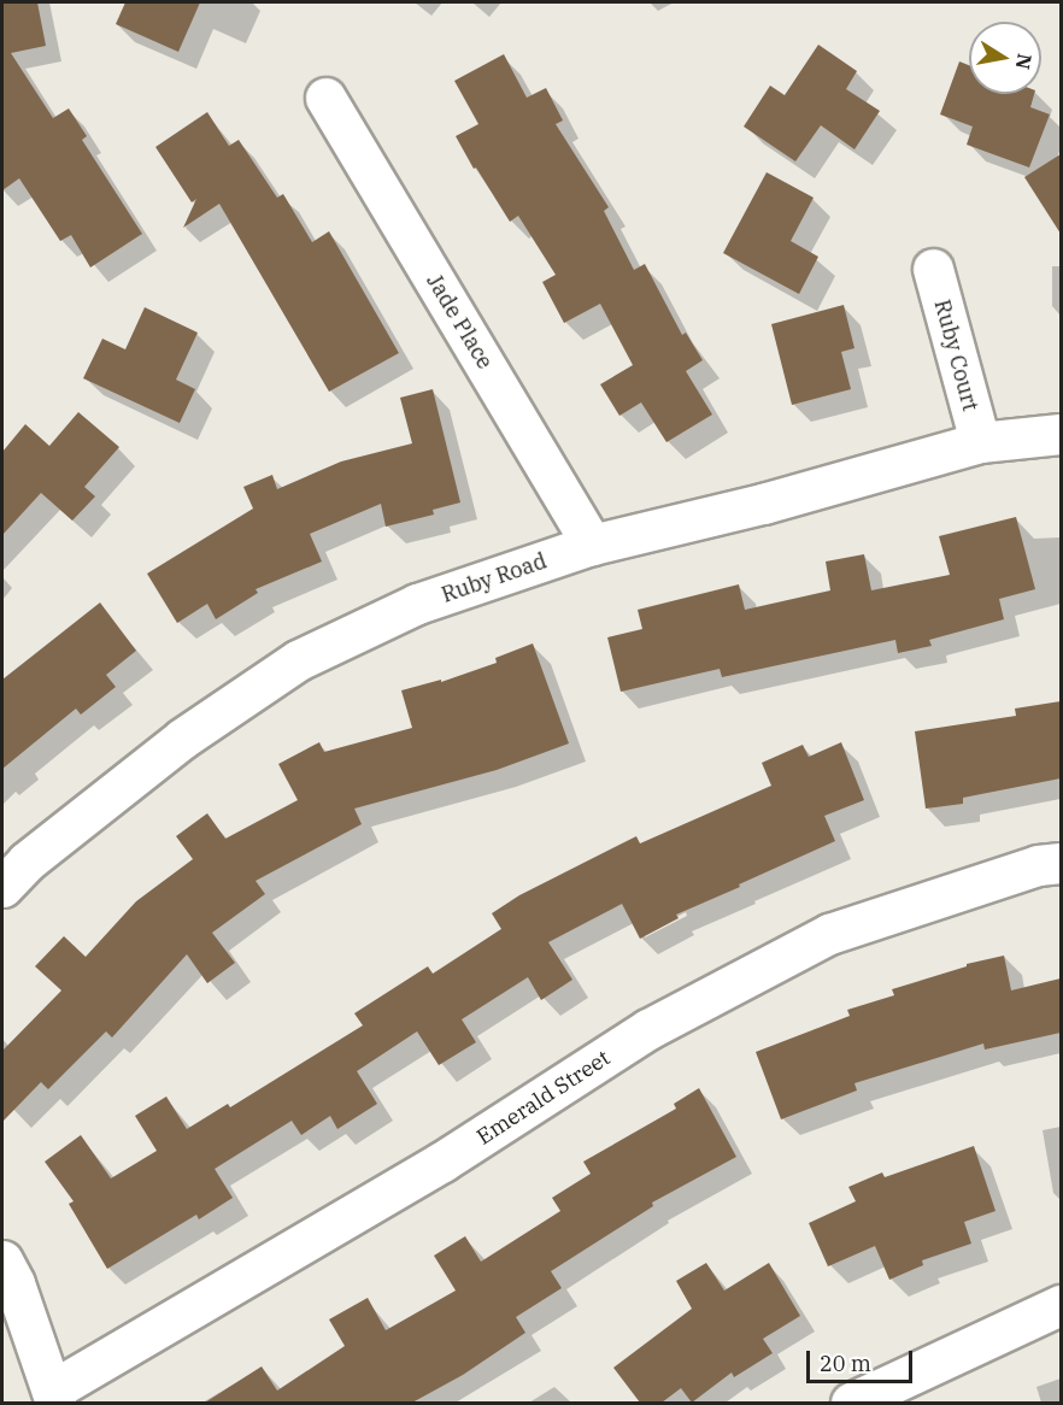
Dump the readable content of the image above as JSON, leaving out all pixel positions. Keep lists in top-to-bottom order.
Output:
{
  "streets": {
    "street": [
      "Jade Place",
      "Ruby Court",
      "Ruby Road",
      "Emerald Street"
    ]
  },
  "crossings": [
    ["Jade Place", "Ruby Road"],
    ["Ruby Court", "Ruby Road"]
  ],
  "scale_bar": "20 m",
  "north": "right"
}
